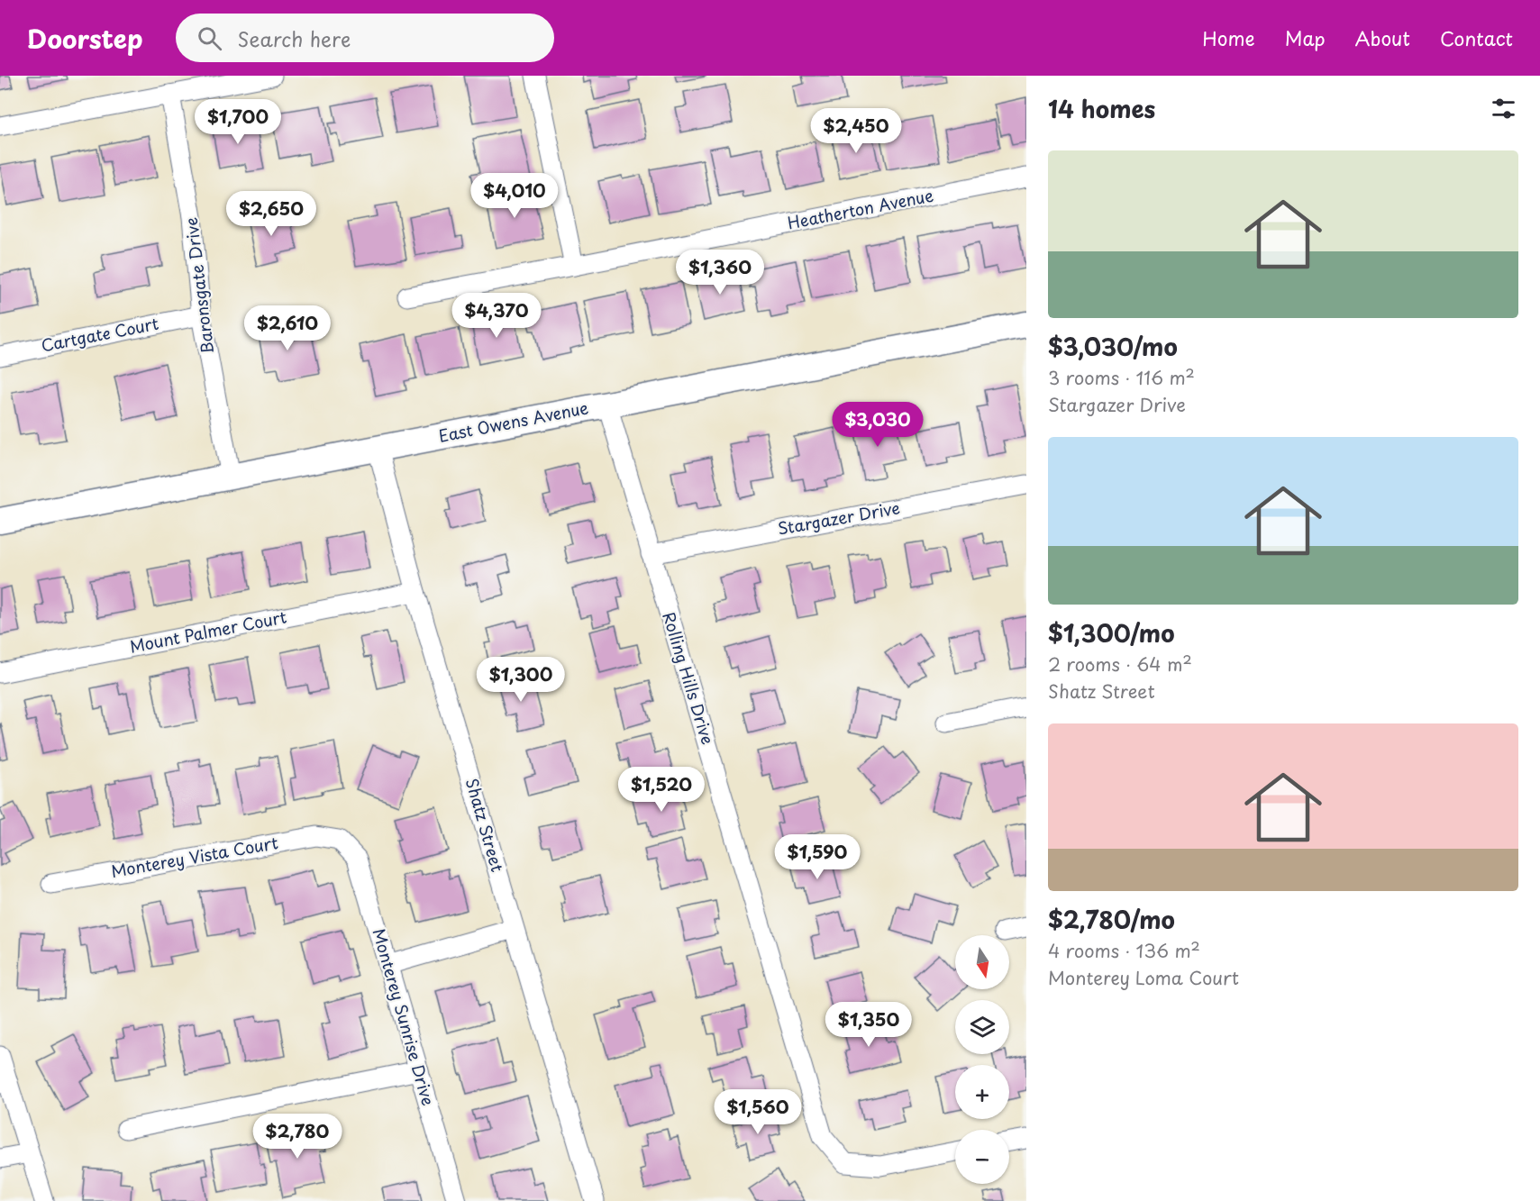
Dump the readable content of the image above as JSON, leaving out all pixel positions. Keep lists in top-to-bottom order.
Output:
{
  "streets": {
    "main road": ["East Owens Avenue"],
    "street": [
      "Heatherton Avenue",
      "Baronsgate Drive",
      "Cartgate Court",
      "Stargazer Drive",
      "Mount Palmer Court",
      "Rolling Hills Drive",
      "Shatz Street",
      "Monterey Vista Court",
      "Monterey Sunrise Drive"
    ]
  },
  "crossings": [
    ["Baronsgate Drive", "Cartgate Court"],
    ["Baronsgate Drive", "East Owens Avenue"],
    ["East Owens Avenue", "Rolling Hills Drive"],
    ["East Owens Avenue", "Shatz Street"],
    ["Stargazer Drive", "Rolling Hills Drive"],
    ["Mount Palmer Court", "Shatz Street"],
    ["Monterey Vista Court", "Monterey Sunrise Drive"]
  ],
  "north": "bottom",
  "page": {
    "header": "Doorstep",
    "search": "Search here",
    "nav": [
      "Home",
      "Map",
      "About",
      "Contact"
    ],
    "heading": "14 homes",
    "price": [
      "$1,700",
      "$2,450",
      "$4,010",
      "$2,650",
      "$1,360",
      "$4,370",
      "$2,610",
      "$3,030",
      "$1,300",
      "$1,520",
      "$1,590",
      "$1,350",
      "$1,560",
      "$2,780"
    ],
    "list": [
      {
        "name": "$3,030/mo",
        "note": "3 rooms · 116 m² · Stargazer Drive"
      },
      {
        "name": "$1,300/mo",
        "note": "2 rooms · 64 m² · Shatz Street"
      },
      {
        "name": "$2,780/mo",
        "note": "4 rooms · 136 m² · Monterey Loma Court"
      }
    ],
    "map_buttons": ["+", "−"]
  }
}
